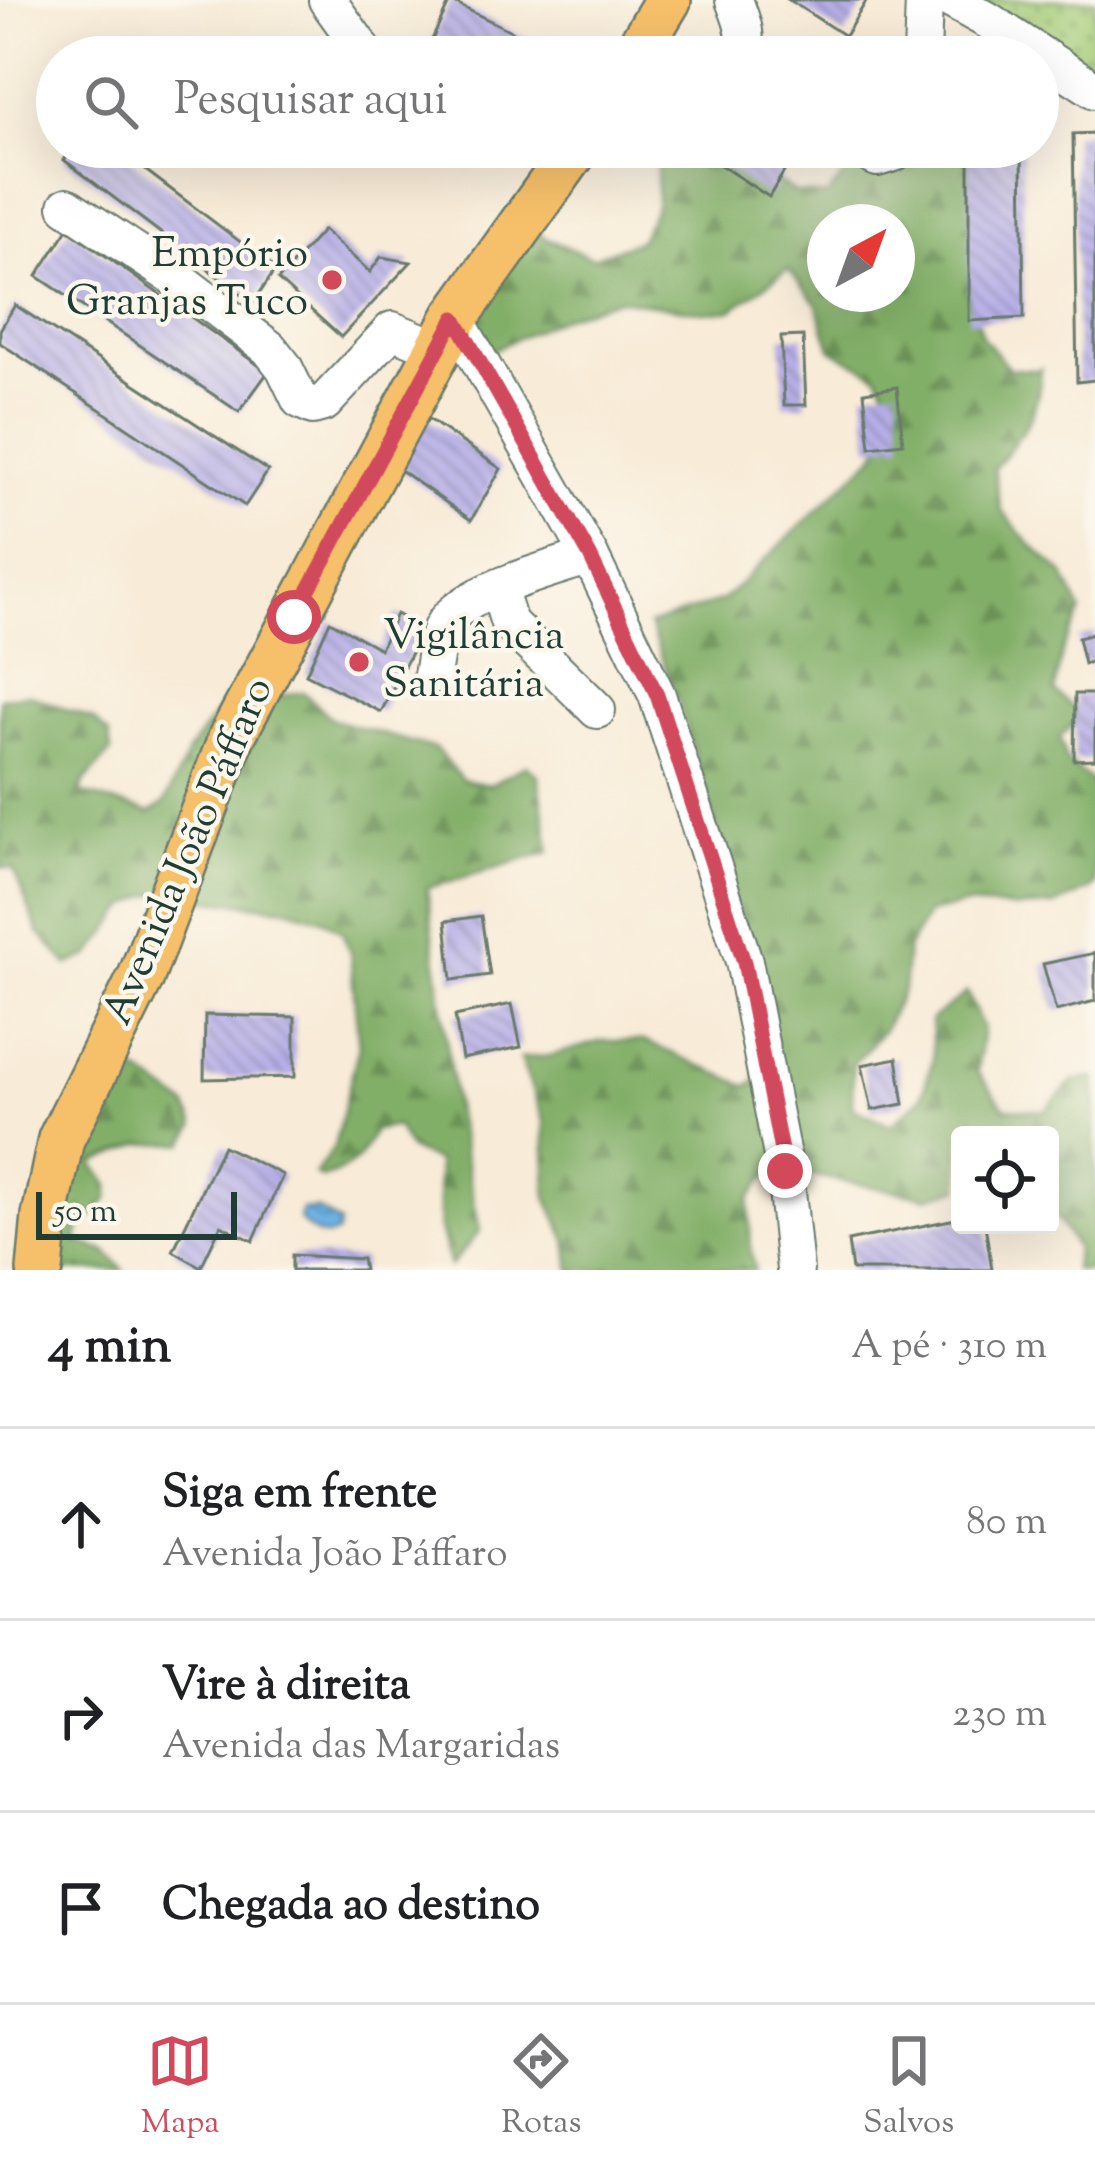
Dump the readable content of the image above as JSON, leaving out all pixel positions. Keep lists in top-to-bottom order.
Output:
{
  "streets": {
    "main road": ["Avenida João Páffaro"]
  },
  "places": ["Empório Granjas Tuco", "Vigilância Sanitária"],
  "scale_bar": "50 m",
  "north": "top right",
  "page": {
    "search": "Pesquisar aqui",
    "scale": "50 m",
    "heading": ["4 min", "A pé · 310 m"],
    "list": [
      ["Siga em frente", "Avenida João Páffaro", "80 m"],
      ["Vire à direita", "Avenida das Margaridas", "230 m"],
      "Chegada ao destino"
    ],
    "nav": ["Mapa", "Rotas", "Salvos"]
  }
}
